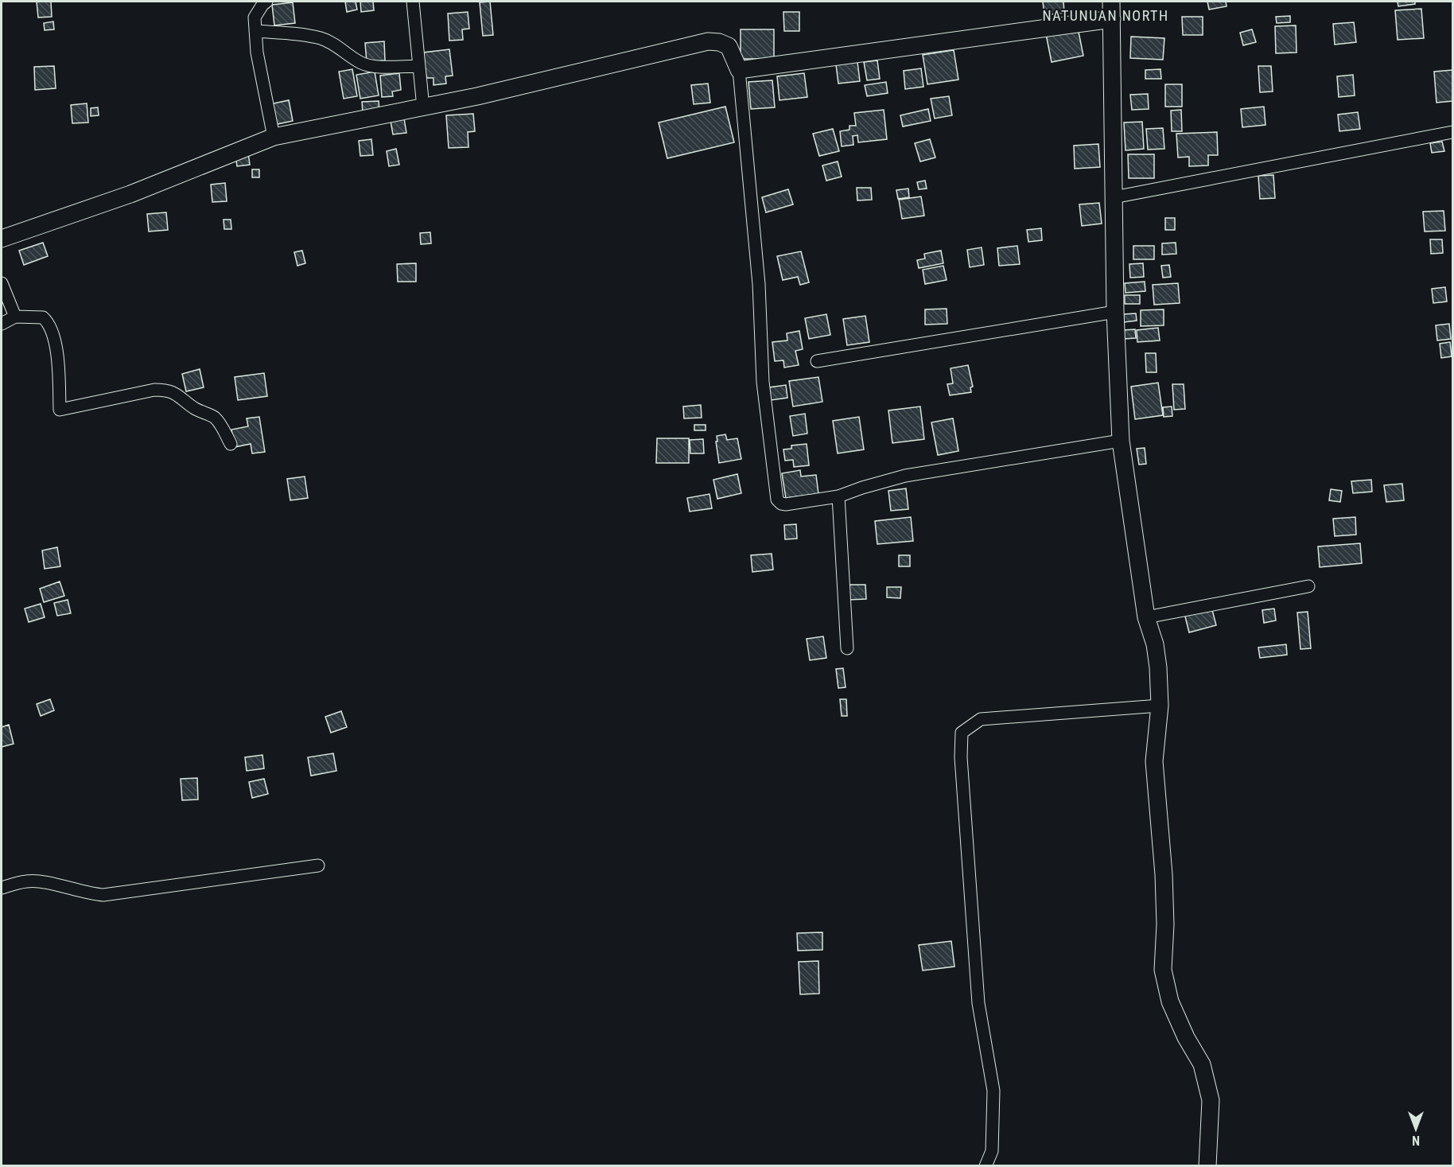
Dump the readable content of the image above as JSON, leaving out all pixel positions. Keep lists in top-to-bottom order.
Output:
{
  "districts": ["NATUNUAN NORTH"],
  "north": "bottom"
}
